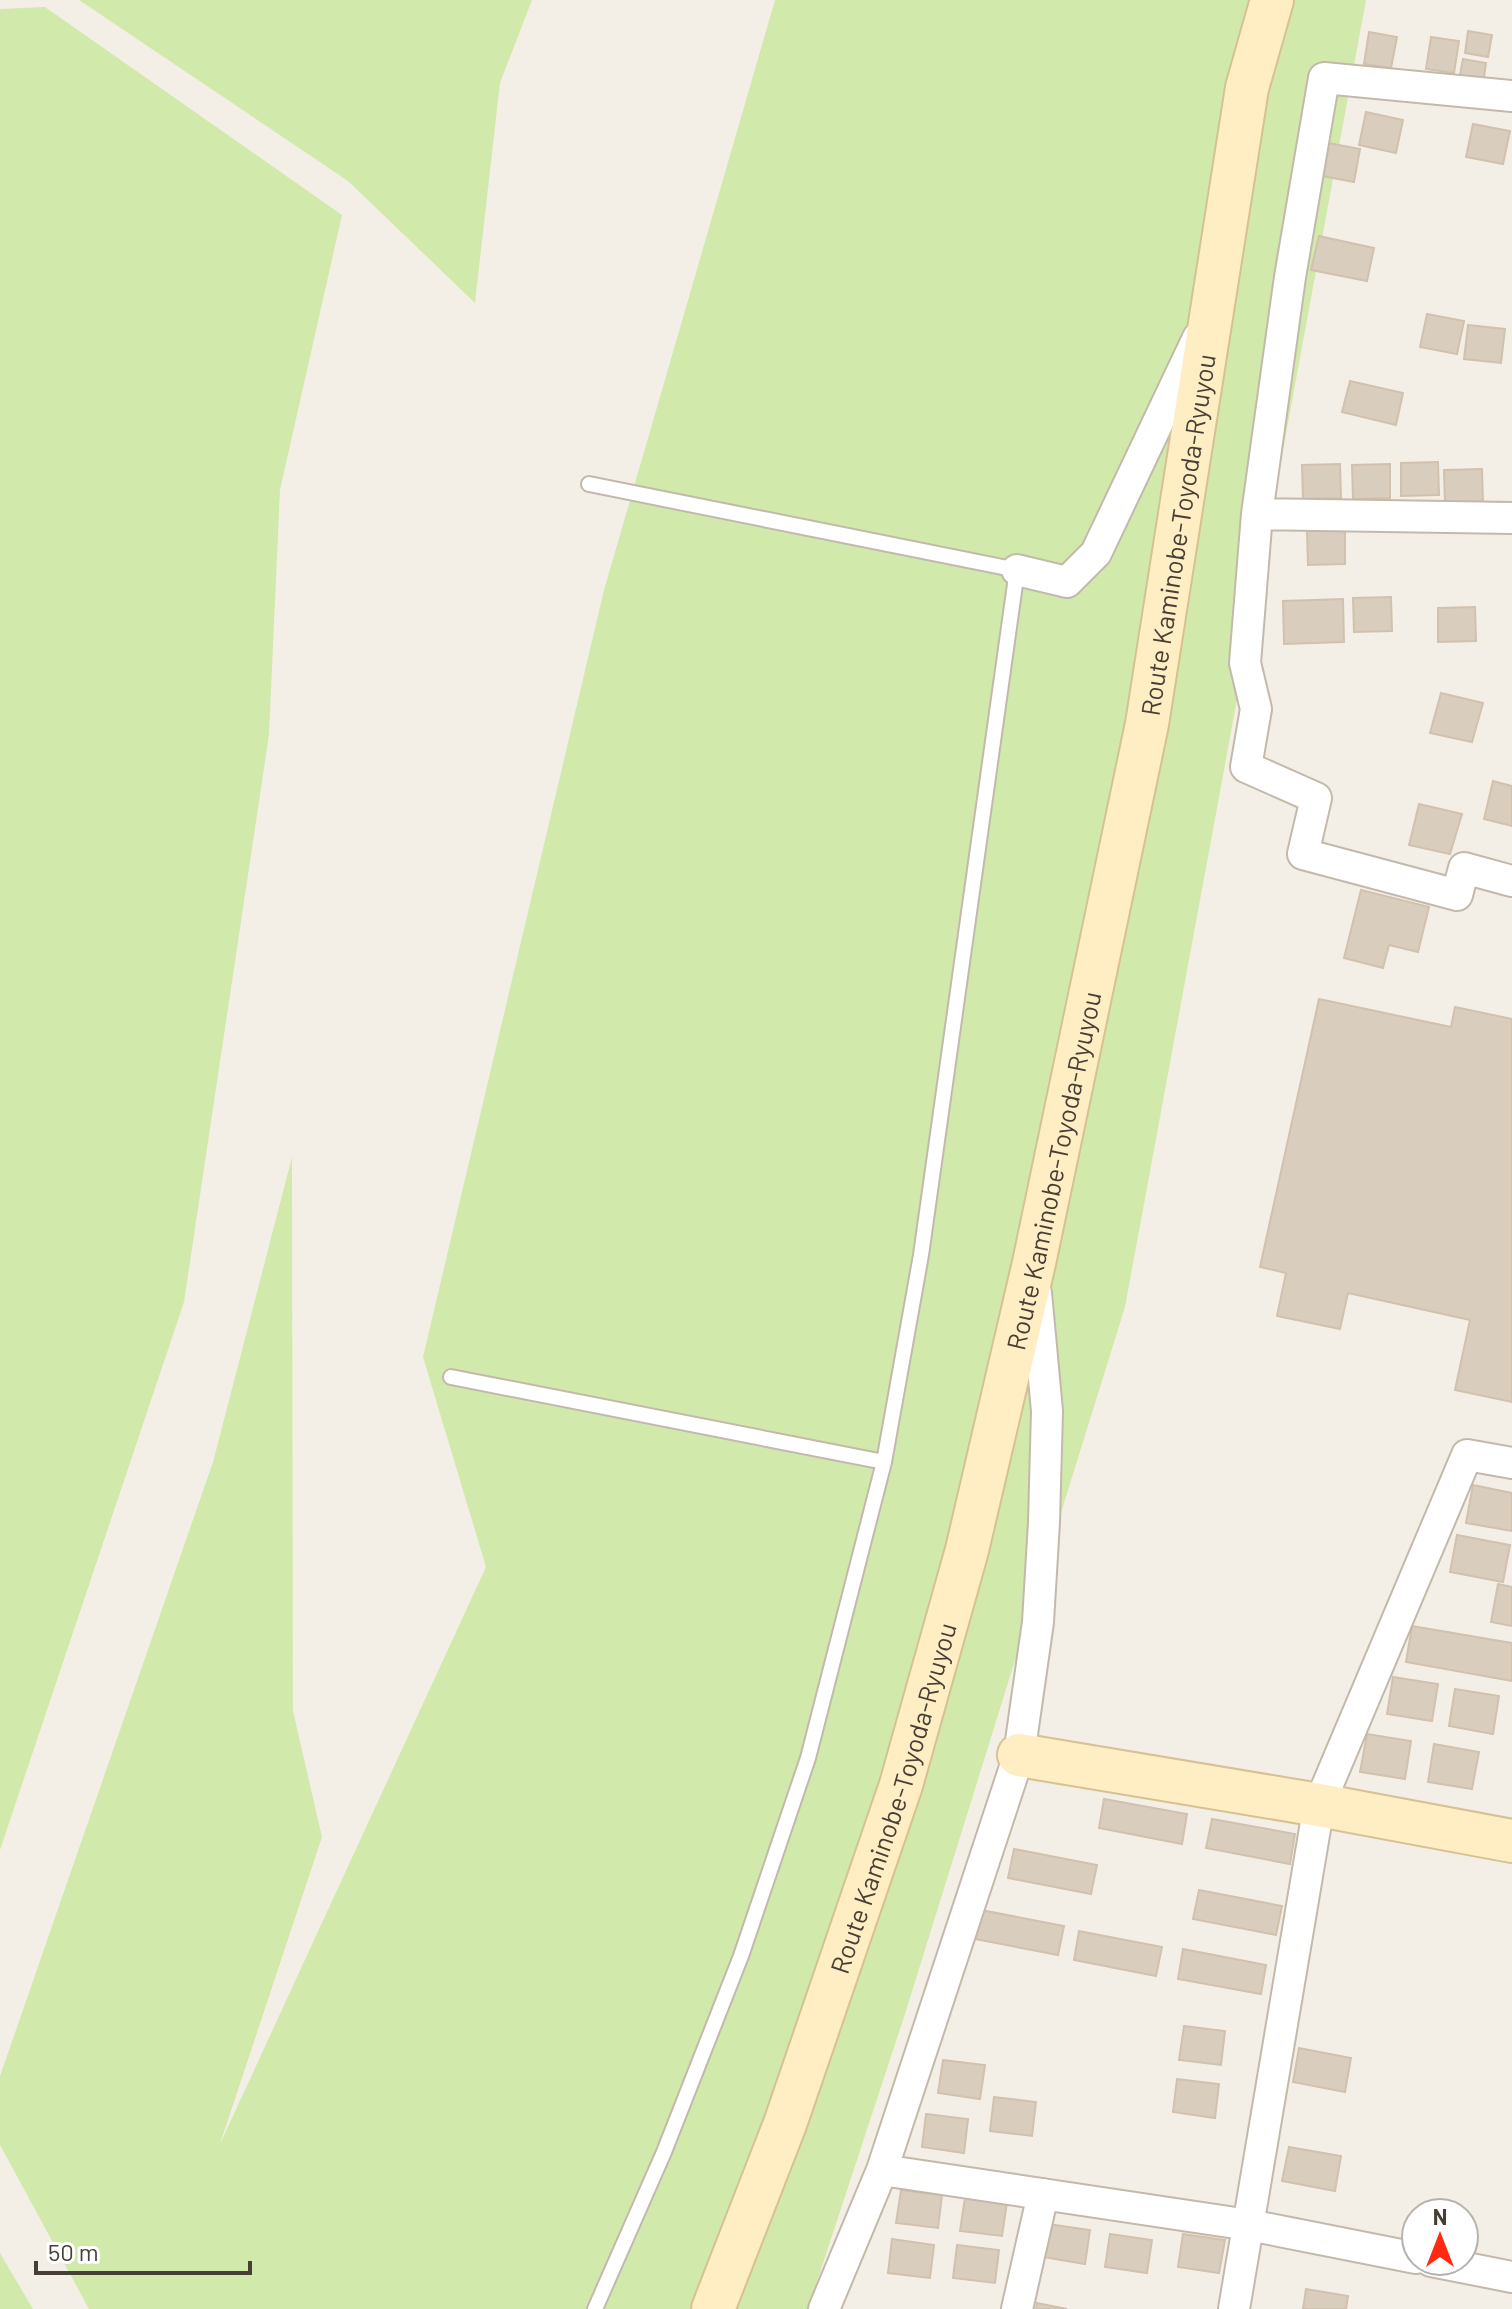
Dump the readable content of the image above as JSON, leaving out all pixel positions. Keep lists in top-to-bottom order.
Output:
{
  "streets": {
    "main road": ["Route Kaminobe-Toyoda-Ryuyou"]
  },
  "scale_bar": "50 m",
  "north": "top"
}
